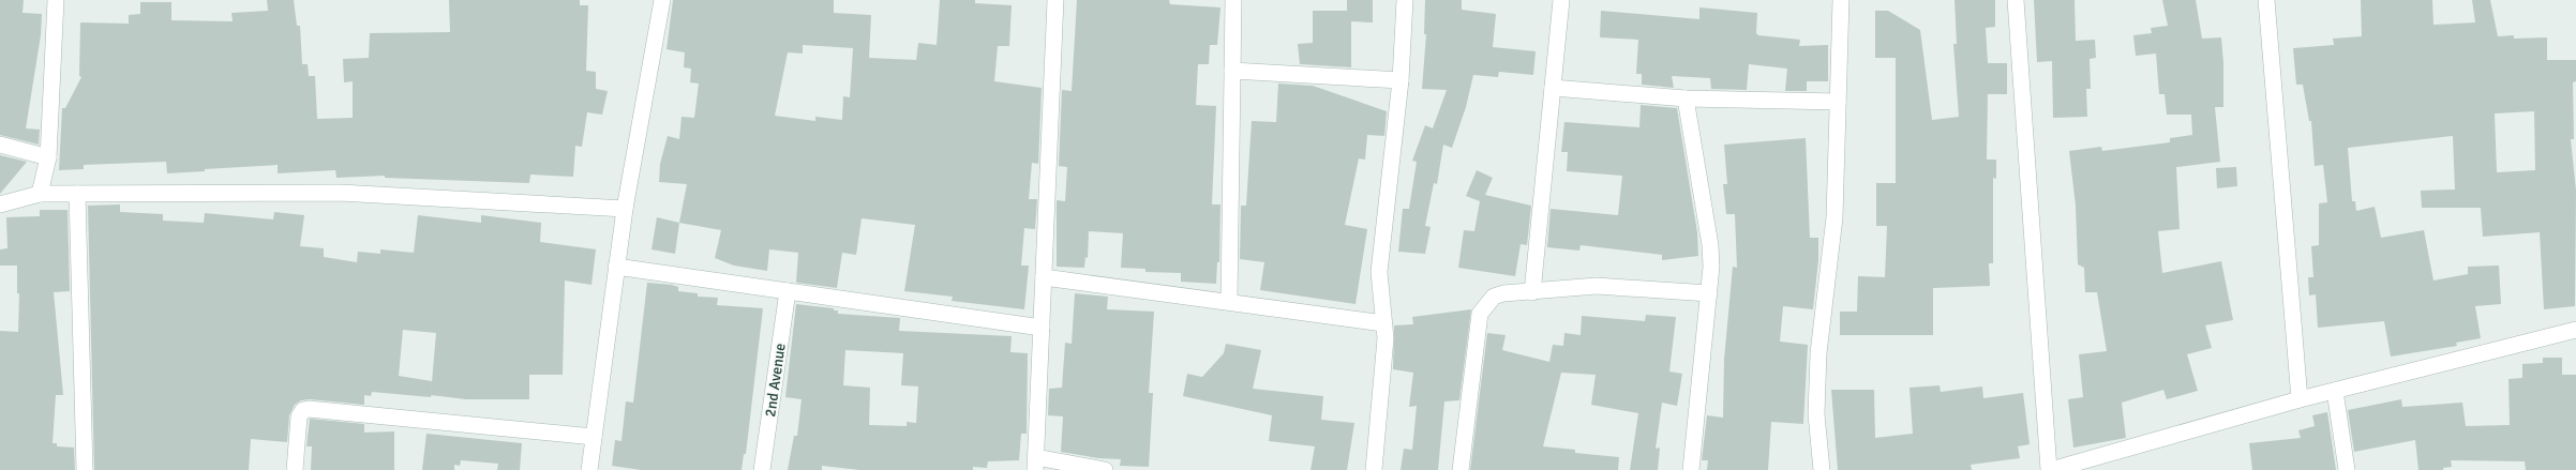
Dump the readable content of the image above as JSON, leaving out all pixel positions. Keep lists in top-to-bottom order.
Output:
{
  "streets": {
    "street": ["2nd Avenue"]
  }
}
